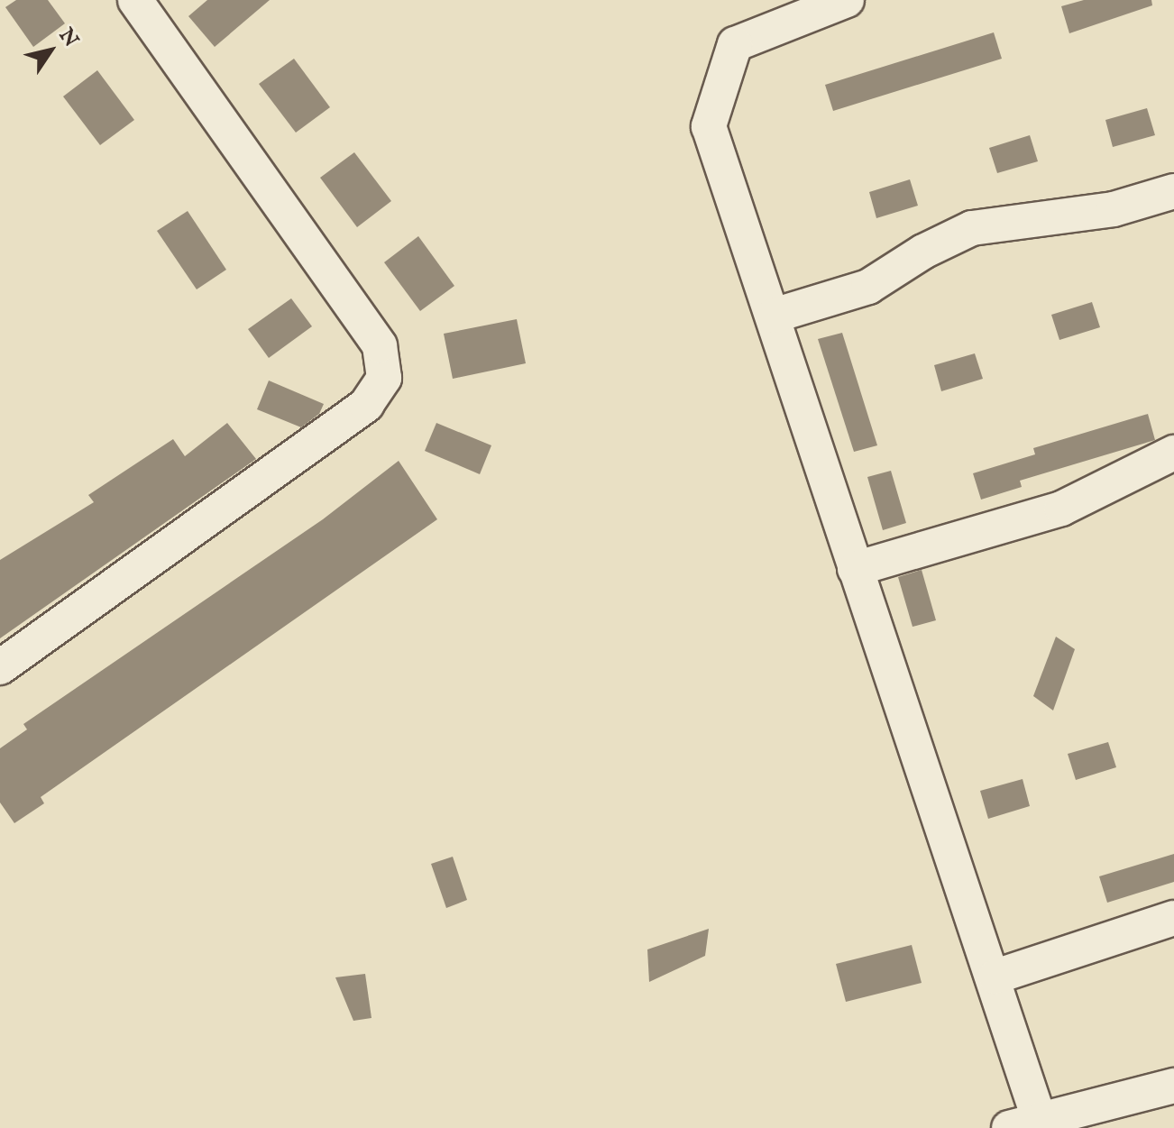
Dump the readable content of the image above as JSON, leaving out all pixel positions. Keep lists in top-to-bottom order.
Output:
{
  "north": "top right"
}
